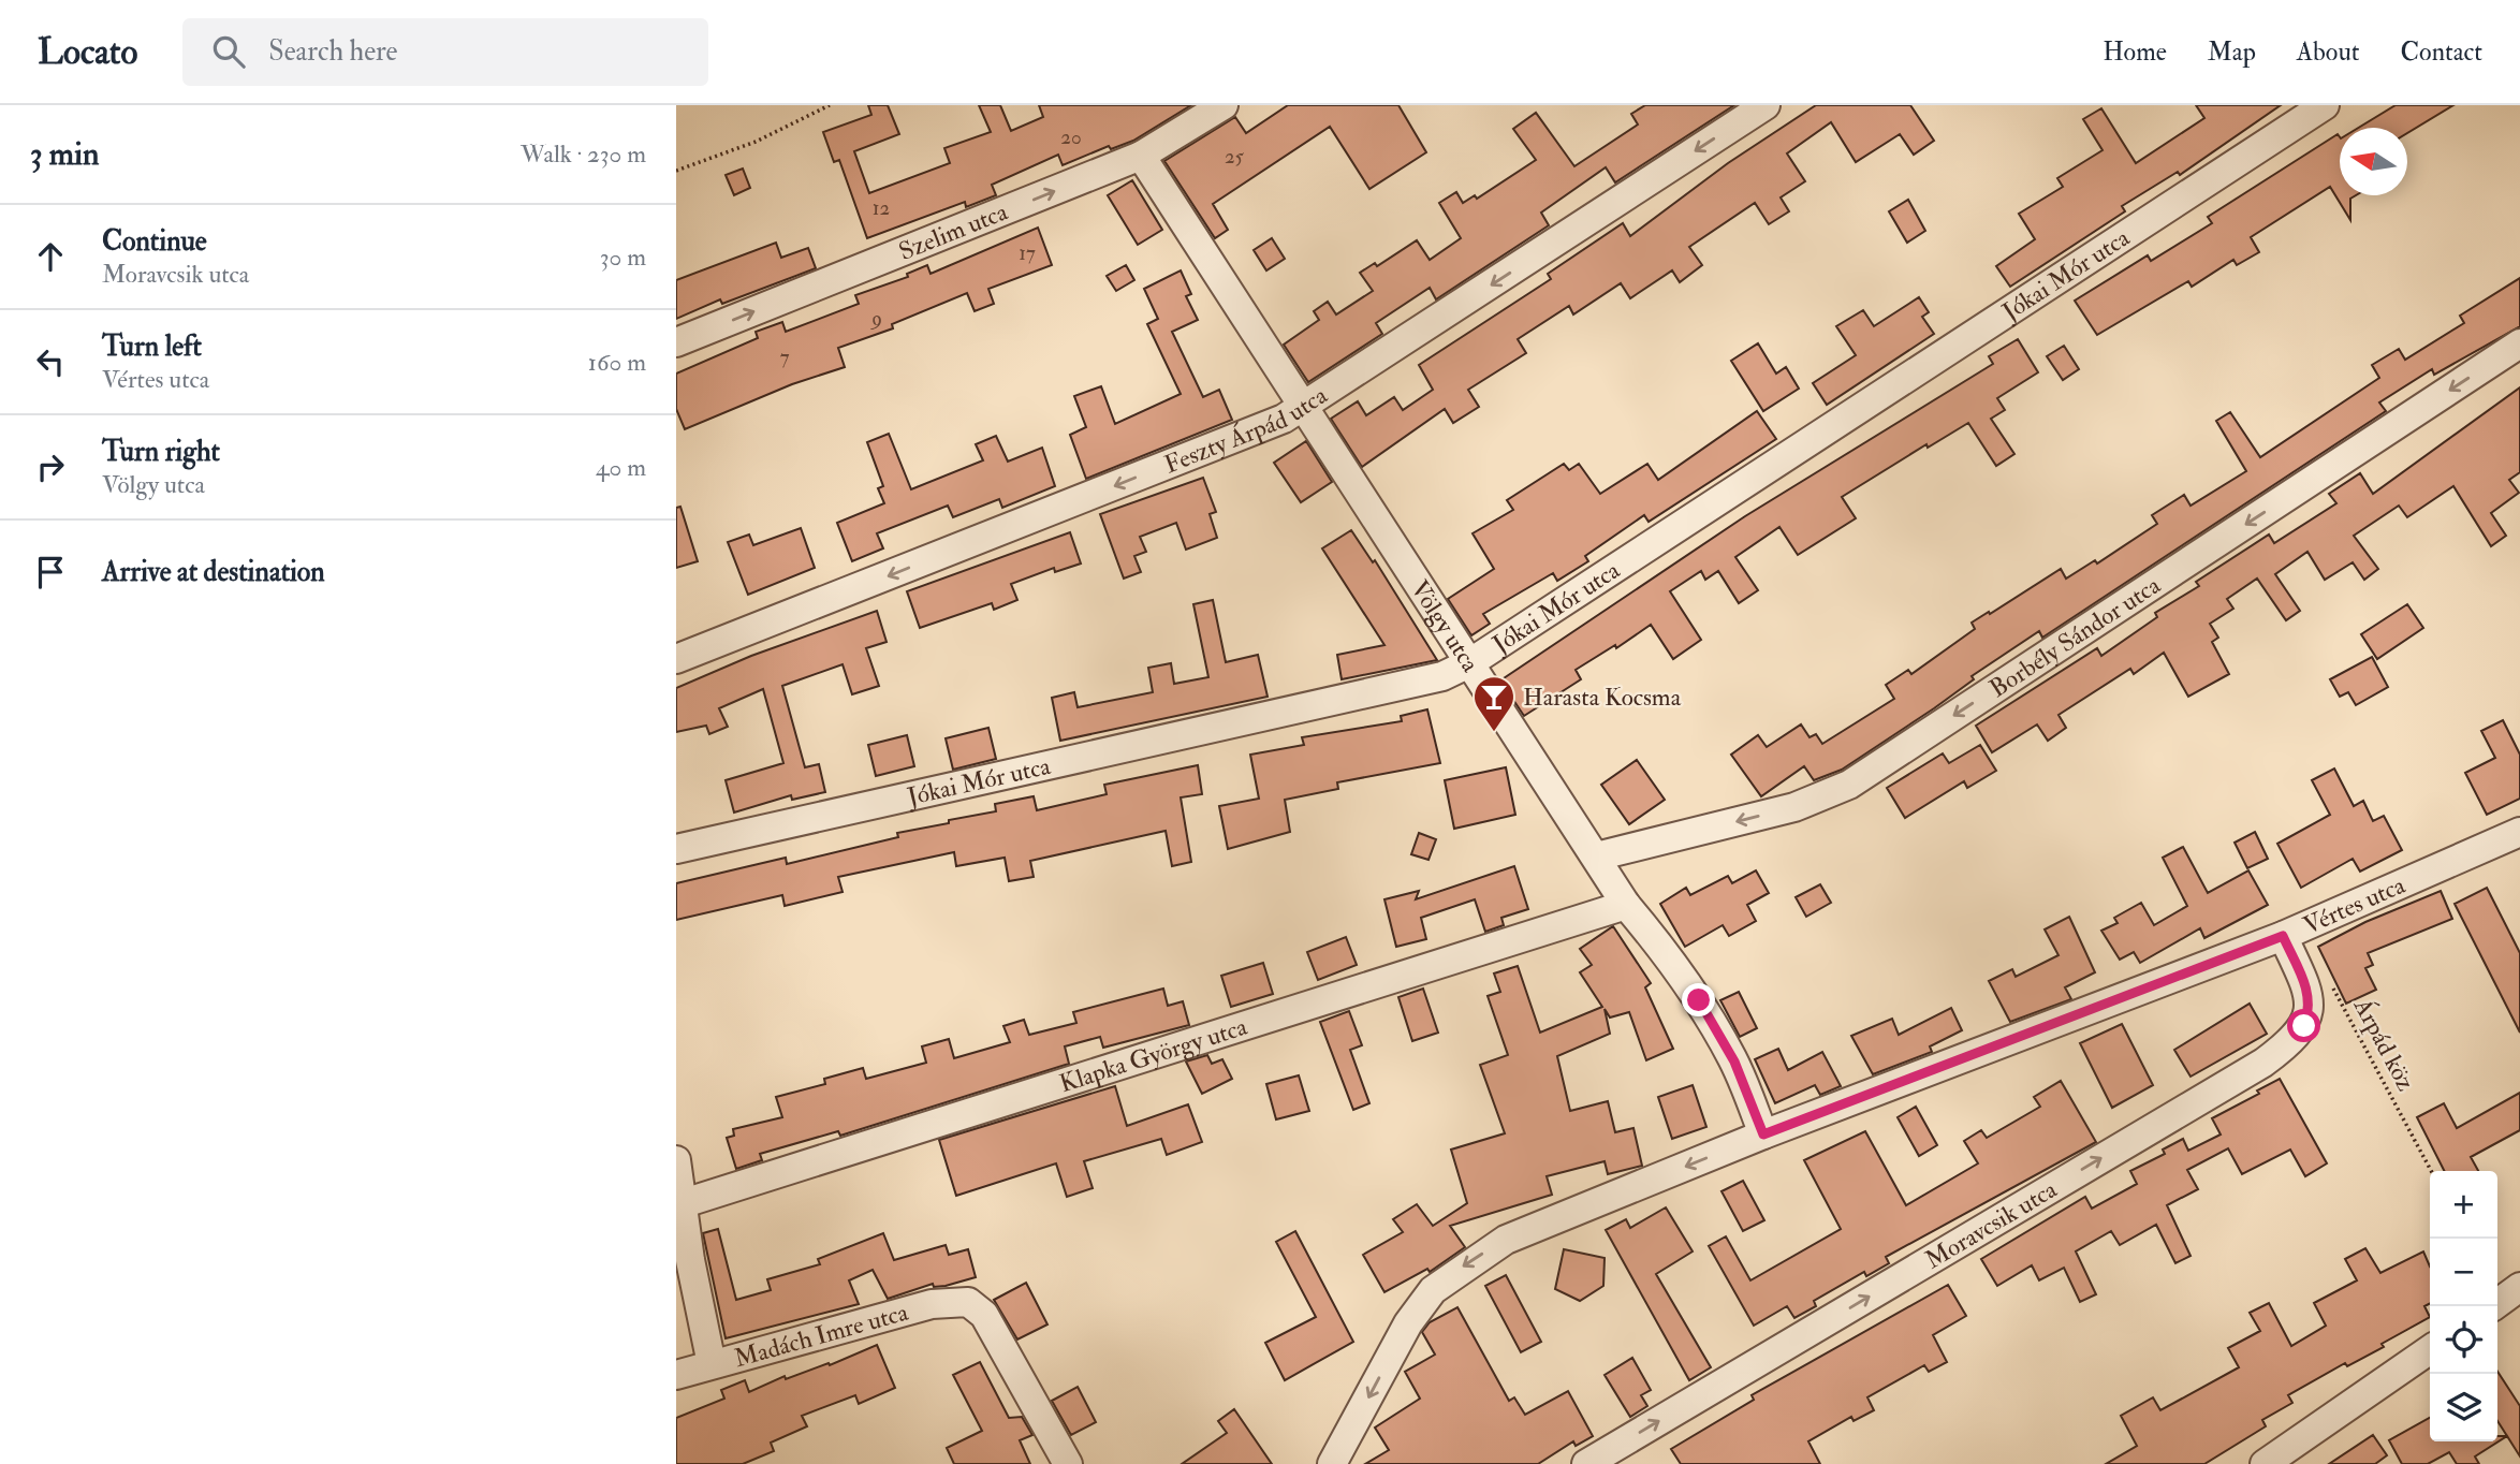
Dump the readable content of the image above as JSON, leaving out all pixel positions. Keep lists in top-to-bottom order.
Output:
{
  "streets": {
    "street": [
      "Szelim utca",
      "Jókai Mór utca",
      "Feszty Árpád utca",
      "Völgy utca",
      "Borbély Sándor utca",
      "Vértes utca",
      "Klapka György utca",
      "Moravcsik utca",
      "Madách Imre utca"
    ],
    "path": ["Árpád köz"]
  },
  "crossings": [
    ["Szelim utca", "Völgy utca"],
    ["Jókai Mór utca", "Völgy utca"],
    ["Feszty Árpád utca", "Völgy utca"],
    ["Völgy utca", "Borbély Sándor utca"],
    ["Völgy utca", "Vértes utca"],
    ["Völgy utca", "Klapka György utca"],
    ["Vértes utca", "Moravcsik utca"]
  ],
  "one_way": [
    "Szelim utca",
    "Feszty Árpád utca",
    "Borbély Sándor utca",
    "Vértes utca",
    "Moravcsik utca"
  ],
  "places": {
    "bar": ["Harasta Kocsma"]
  },
  "house_numbers": [
    "20",
    "25",
    "12",
    "17",
    "9",
    "7"
  ],
  "north": "left",
  "page": {
    "header": "Locato",
    "search": "Search here",
    "nav": [
      "Home",
      "Map",
      "About",
      "Contact"
    ],
    "heading": ["3 min", "Walk · 230 m"],
    "list": [
      ["Continue", "Moravcsik utca", "30 m"],
      ["Turn left", "Vértes utca", "160 m"],
      ["Turn right", "Völgy utca", "40 m"],
      "Arrive at destination"
    ],
    "map_buttons": ["+", "−"]
  }
}
